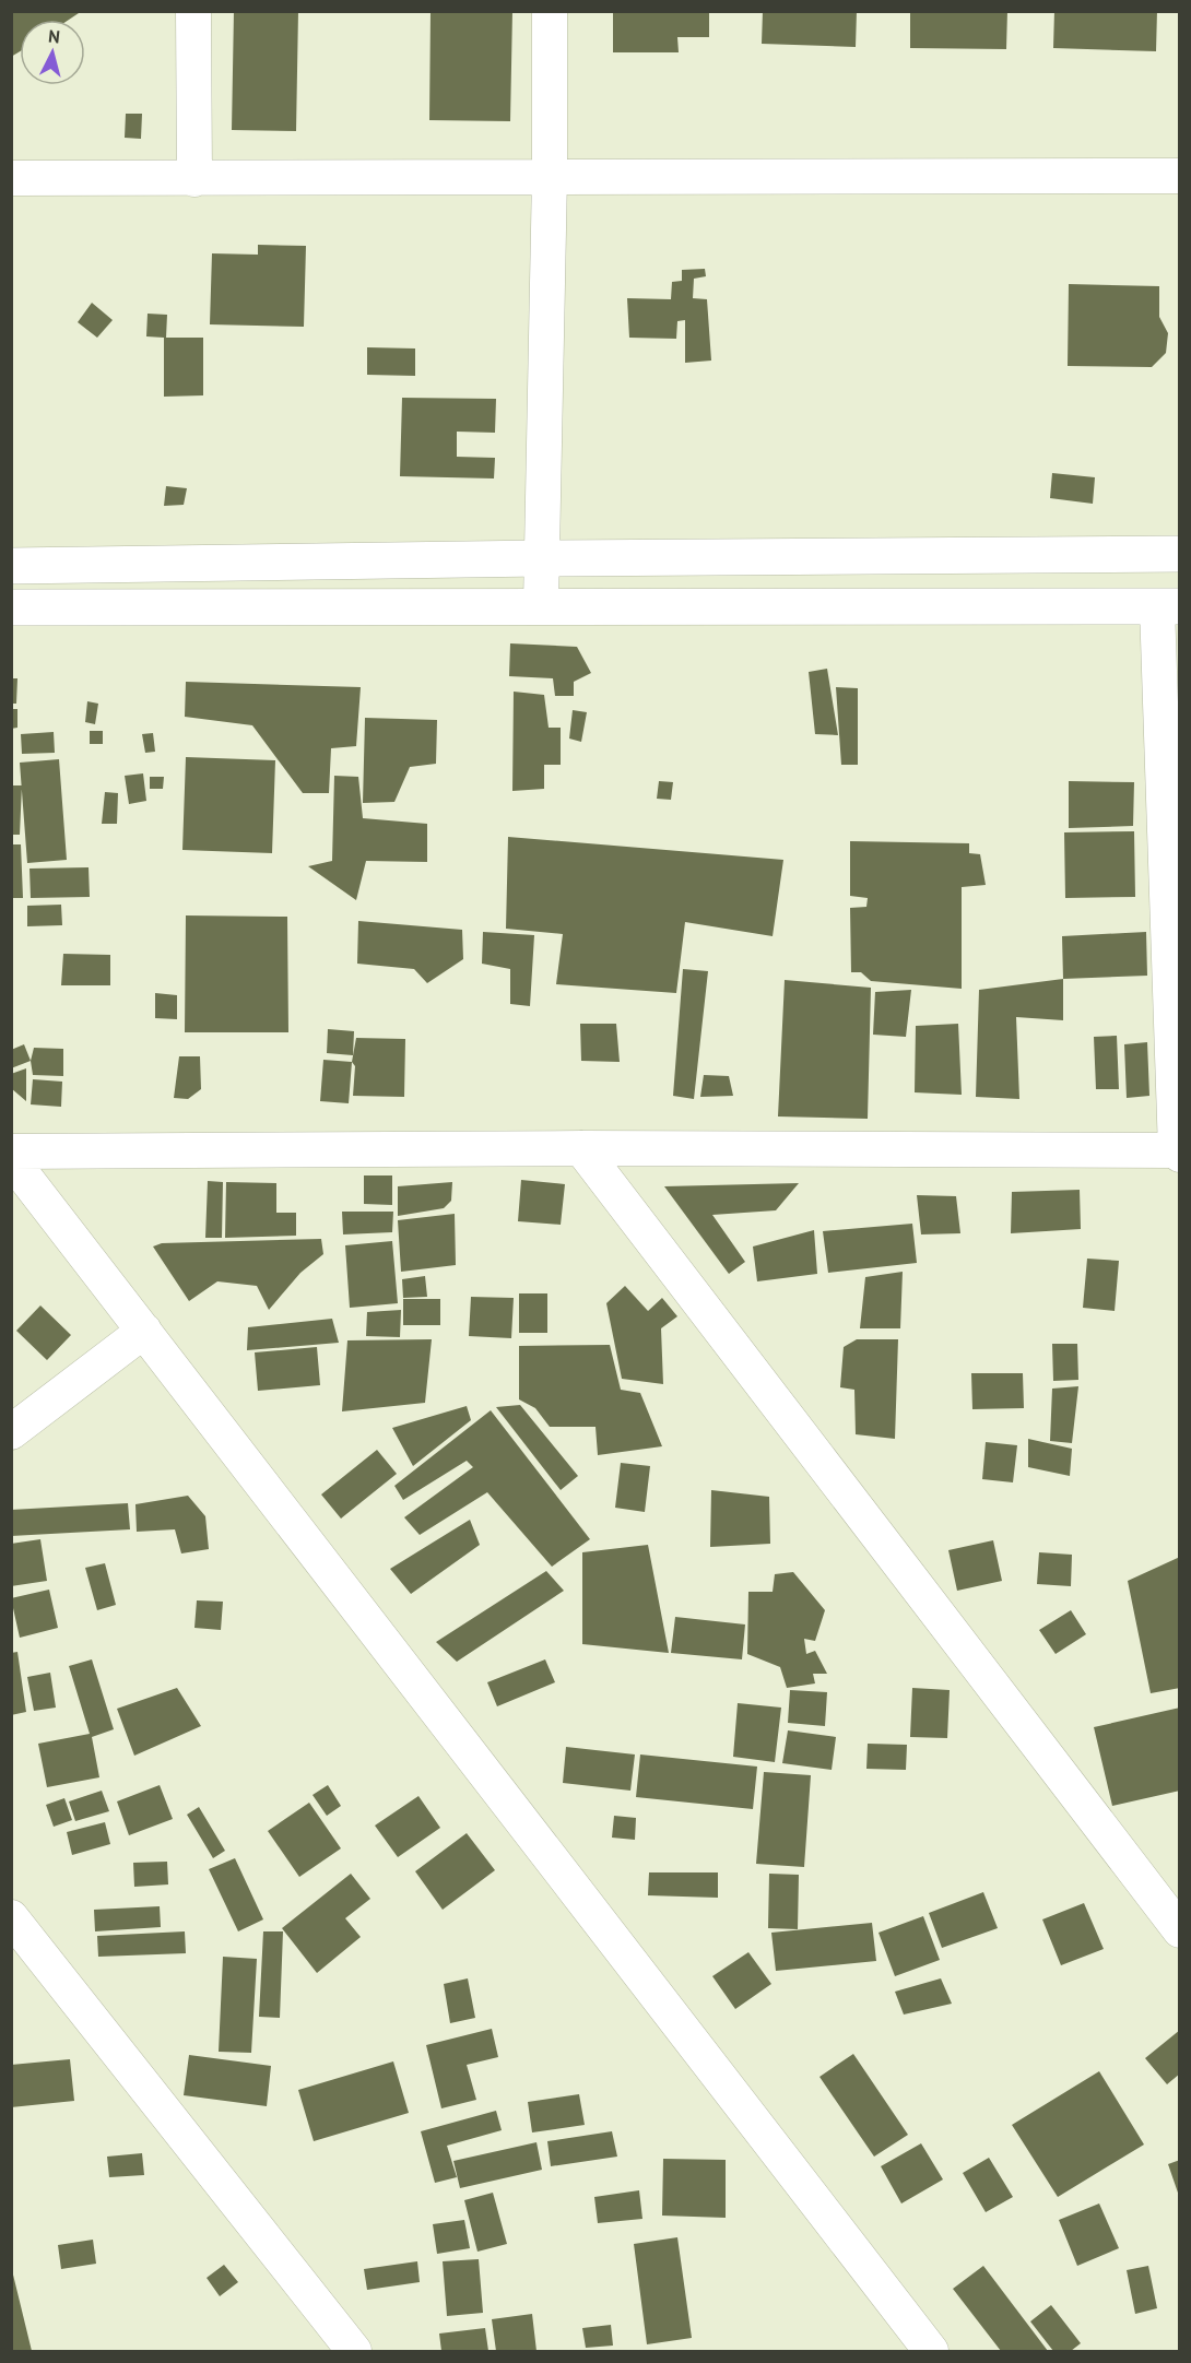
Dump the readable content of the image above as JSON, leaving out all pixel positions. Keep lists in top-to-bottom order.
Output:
{
  "north": "top"
}
